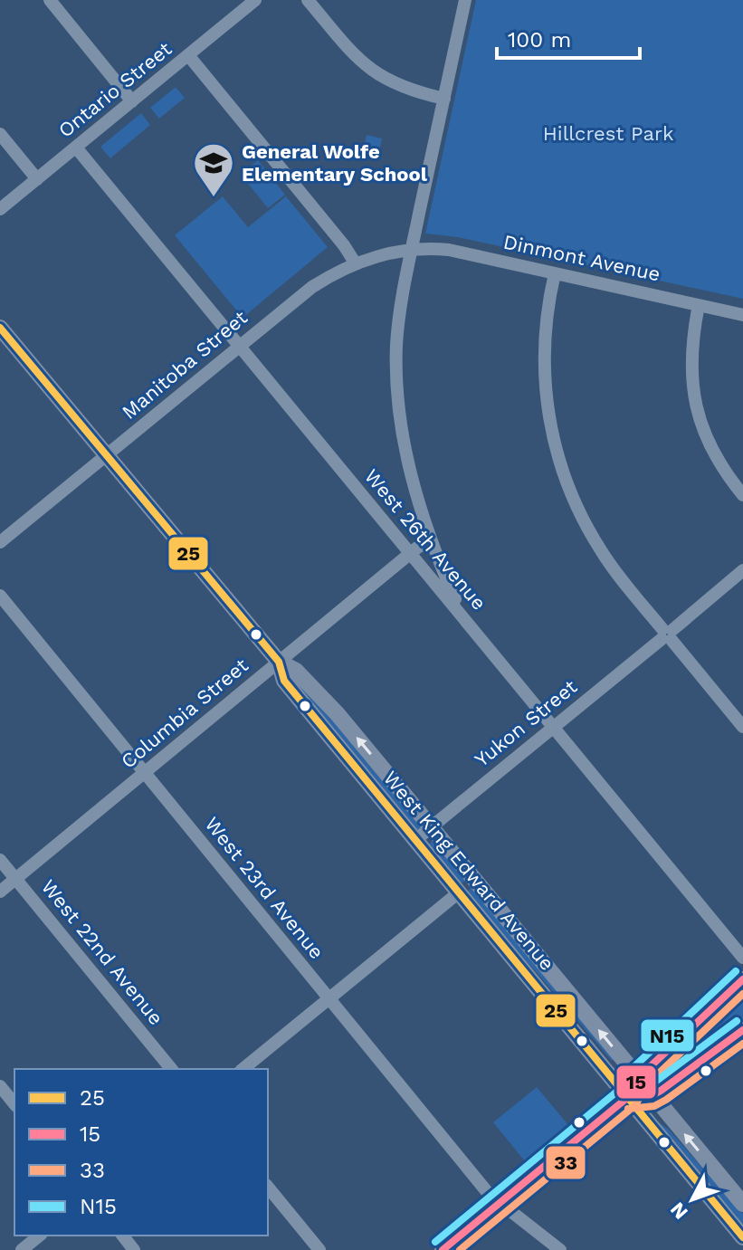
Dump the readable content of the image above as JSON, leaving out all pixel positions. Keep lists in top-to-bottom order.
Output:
{
  "streets": {
    "main road": ["West King Edward Avenue"],
    "street": [
      "Ontario Street",
      "Dinmont Avenue",
      "Manitoba Street",
      "West 26th Avenue",
      "Columbia Street",
      "Yukon Street",
      "West 23rd Avenue",
      "West 22nd Avenue"
    ]
  },
  "crossings": [
    ["Ontario Street", "West 26th Avenue"],
    ["Dinmont Avenue", "Manitoba Street"],
    ["Manitoba Street", "West 26th Avenue"],
    ["Manitoba Street", "West King Edward Avenue"],
    ["West 26th Avenue", "Columbia Street"],
    ["West 26th Avenue", "Yukon Street"],
    ["Columbia Street", "West King Edward Avenue"],
    ["Columbia Street", "West 23rd Avenue"],
    ["Columbia Street", "West 22nd Avenue"],
    ["Yukon Street", "West King Edward Avenue"]
  ],
  "parks": ["Hillcrest Park"],
  "places": {
    "school or university": ["General Wolfe Elementary School"]
  },
  "lines": [
    "transit line 25",
    "transit line N15",
    "transit line 15",
    "transit line 33"
  ],
  "legend": [
    "25",
    "15",
    "33",
    "N15"
  ],
  "scale_bar": "100 m",
  "north": "bottom left"
}
